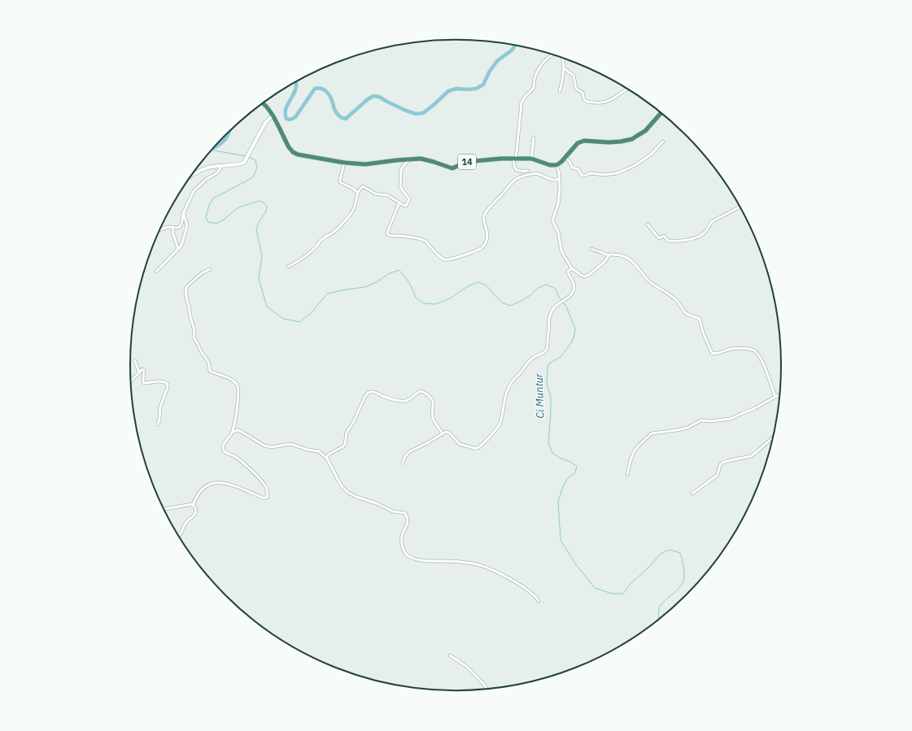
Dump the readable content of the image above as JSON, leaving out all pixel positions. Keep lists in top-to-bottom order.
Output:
{
  "streets": {
    "highway": ["14"]
  },
  "water": ["Ci Muntur"]
}
